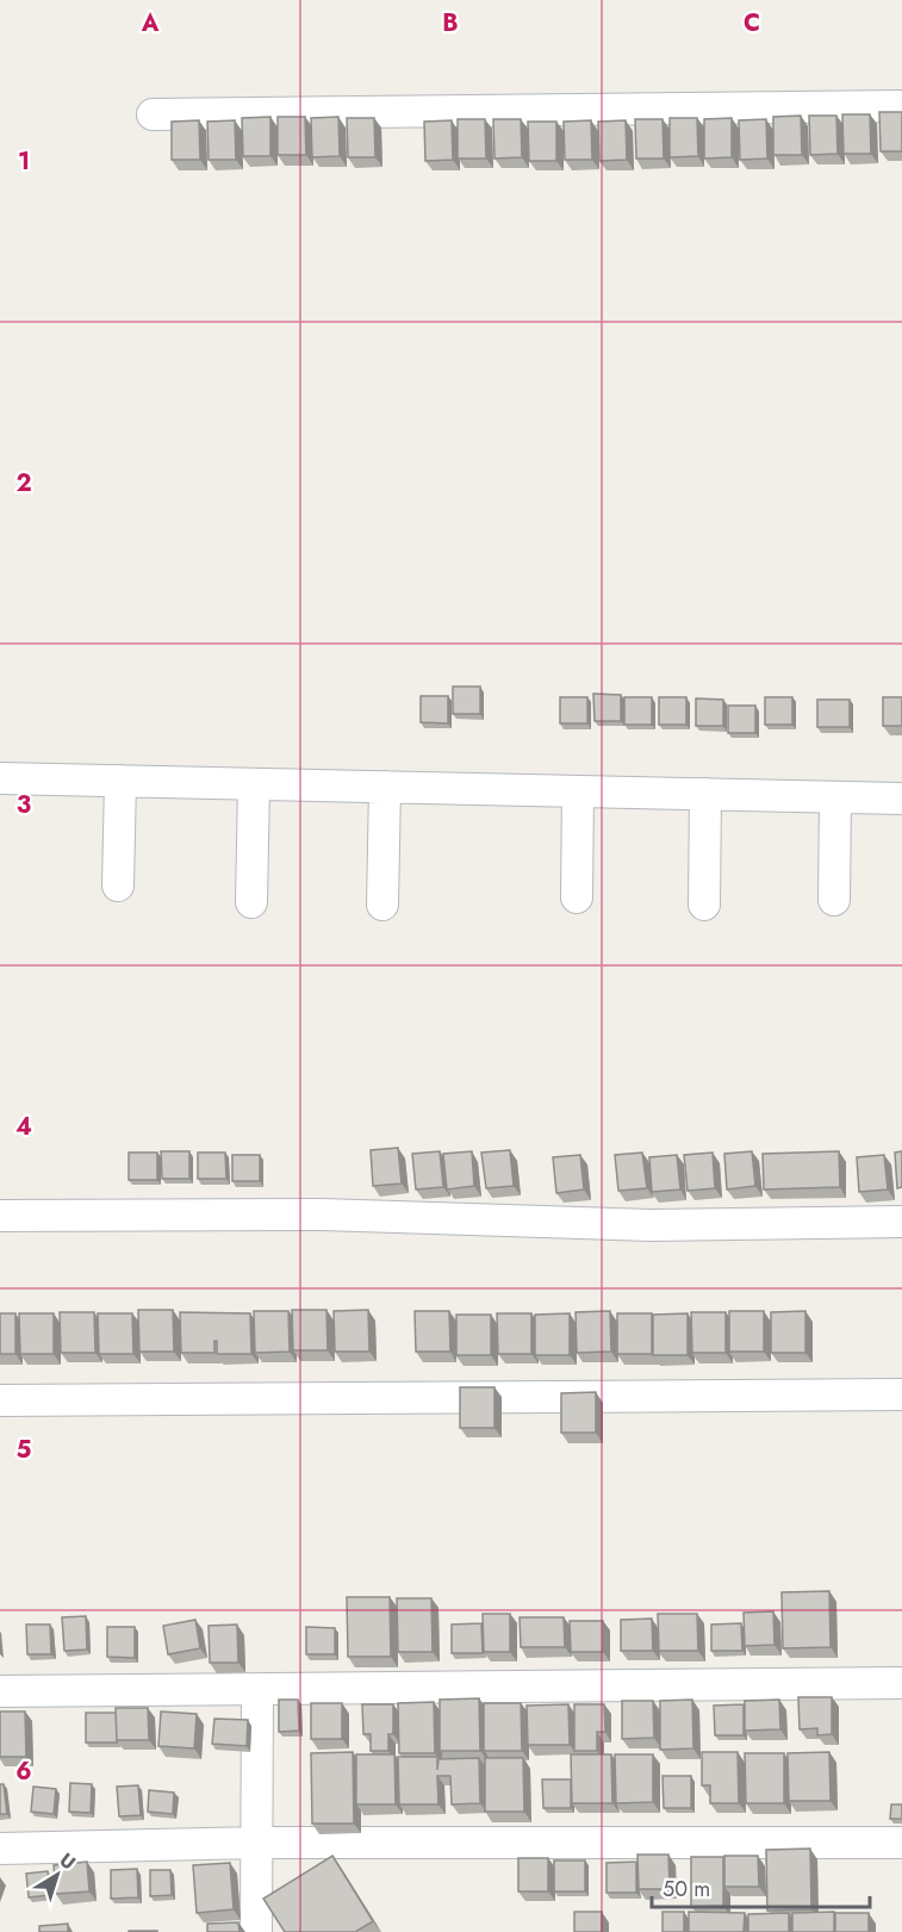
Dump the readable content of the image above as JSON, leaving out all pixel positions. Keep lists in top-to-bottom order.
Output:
{
  "scale_bar": "50 m",
  "north": "top right",
  "grid": {
    "columns": ["A", "B", "C"],
    "rows": [
      "1",
      "2",
      "3",
      "4",
      "5",
      "6"
    ]
  }
}
